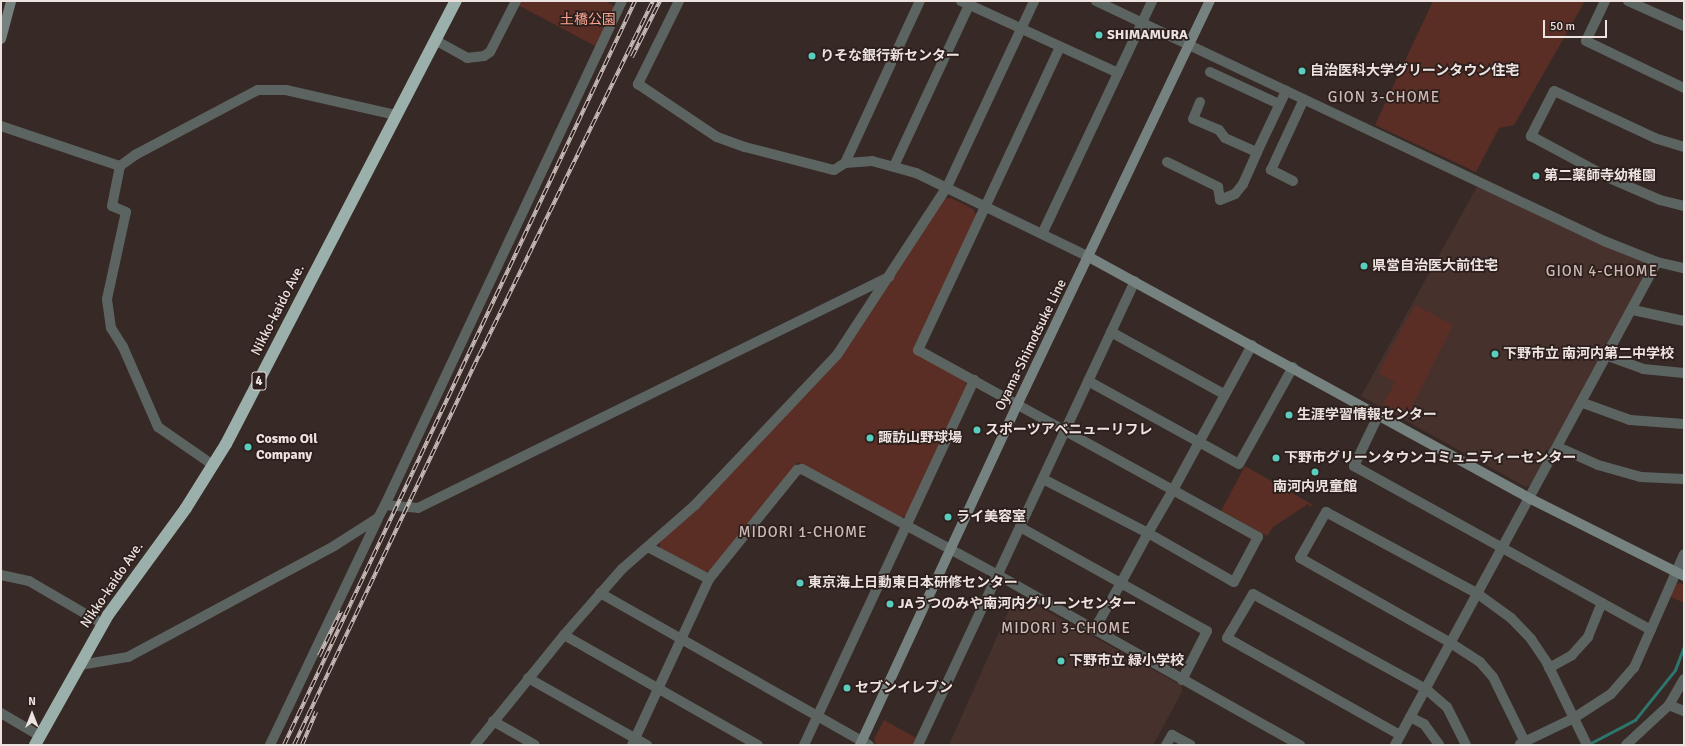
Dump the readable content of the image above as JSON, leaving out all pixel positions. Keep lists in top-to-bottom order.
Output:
{
  "streets": {
    "highway": ["Nikko-kaido Ave.", "4"],
    "main road": ["Oyama-Shimotsuke Line"]
  },
  "districts": [
    "GION 3-CHOME",
    "GION 4-CHOME",
    "MIDORI 1-CHOME",
    "MIDORI 3-CHOME"
  ],
  "parks": ["土橋公園"],
  "places": [
    "SHIMAMURA",
    "りそな銀行新センター",
    "自治医科大学グリーンタウン住宅",
    "第二薬師寺幼稚園",
    "県営自治医大前住宅",
    "下野市立 南河内第二中学校",
    "生涯学習情報センター",
    "スポーツアベニューリフレ",
    "諏訪山野球場",
    "Cosmo Oil Company",
    "下野市グリーンタウンコミュニティーセンター",
    "南河内児童館",
    "ライ美容室",
    "東京海上日動東日本研修センター",
    "JAうつのみや南河内グリーンセンター",
    "下野市立 緑小学校",
    "セブンイレブン"
  ],
  "scale_bar": "50 m",
  "north": "top"
}
